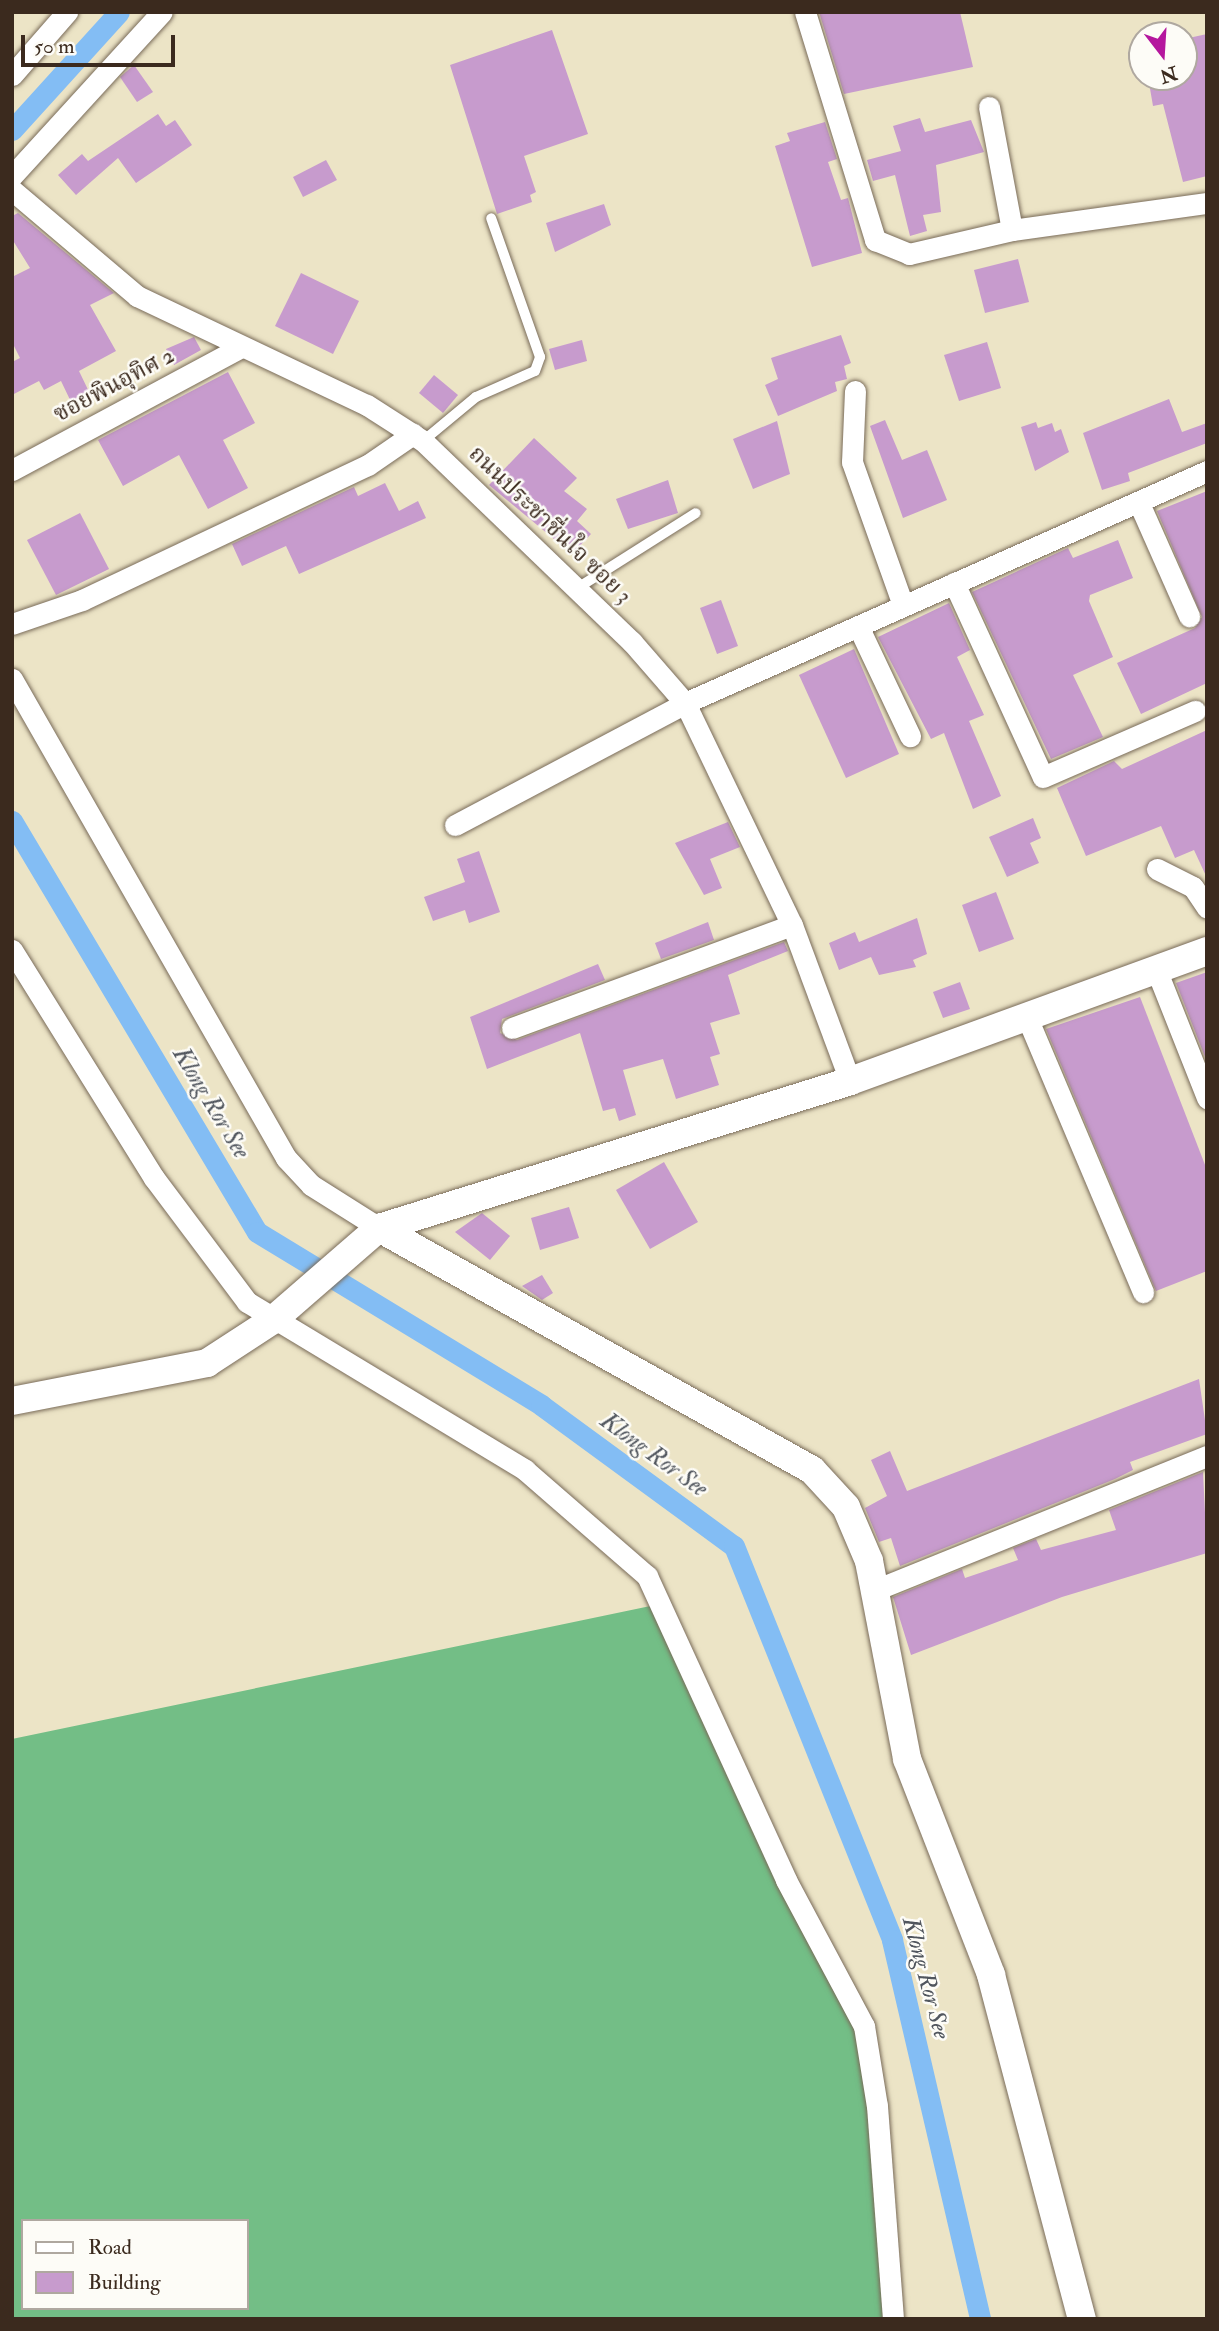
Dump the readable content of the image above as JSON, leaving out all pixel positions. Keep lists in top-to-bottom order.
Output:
{
  "streets": {
    "street": ["ซอยพินอุทิศ 2", "ถนนประชาชื่นใจ ซอย 3"]
  },
  "crossings": [
    ["ซอยพินอุทิศ 2", "ถนนประชาชื่นใจ ซอย 3"]
  ],
  "water": ["Klong Ror See"],
  "legend": ["Road", "Building"],
  "scale_bar": "50 m",
  "north": "bottom"
}
